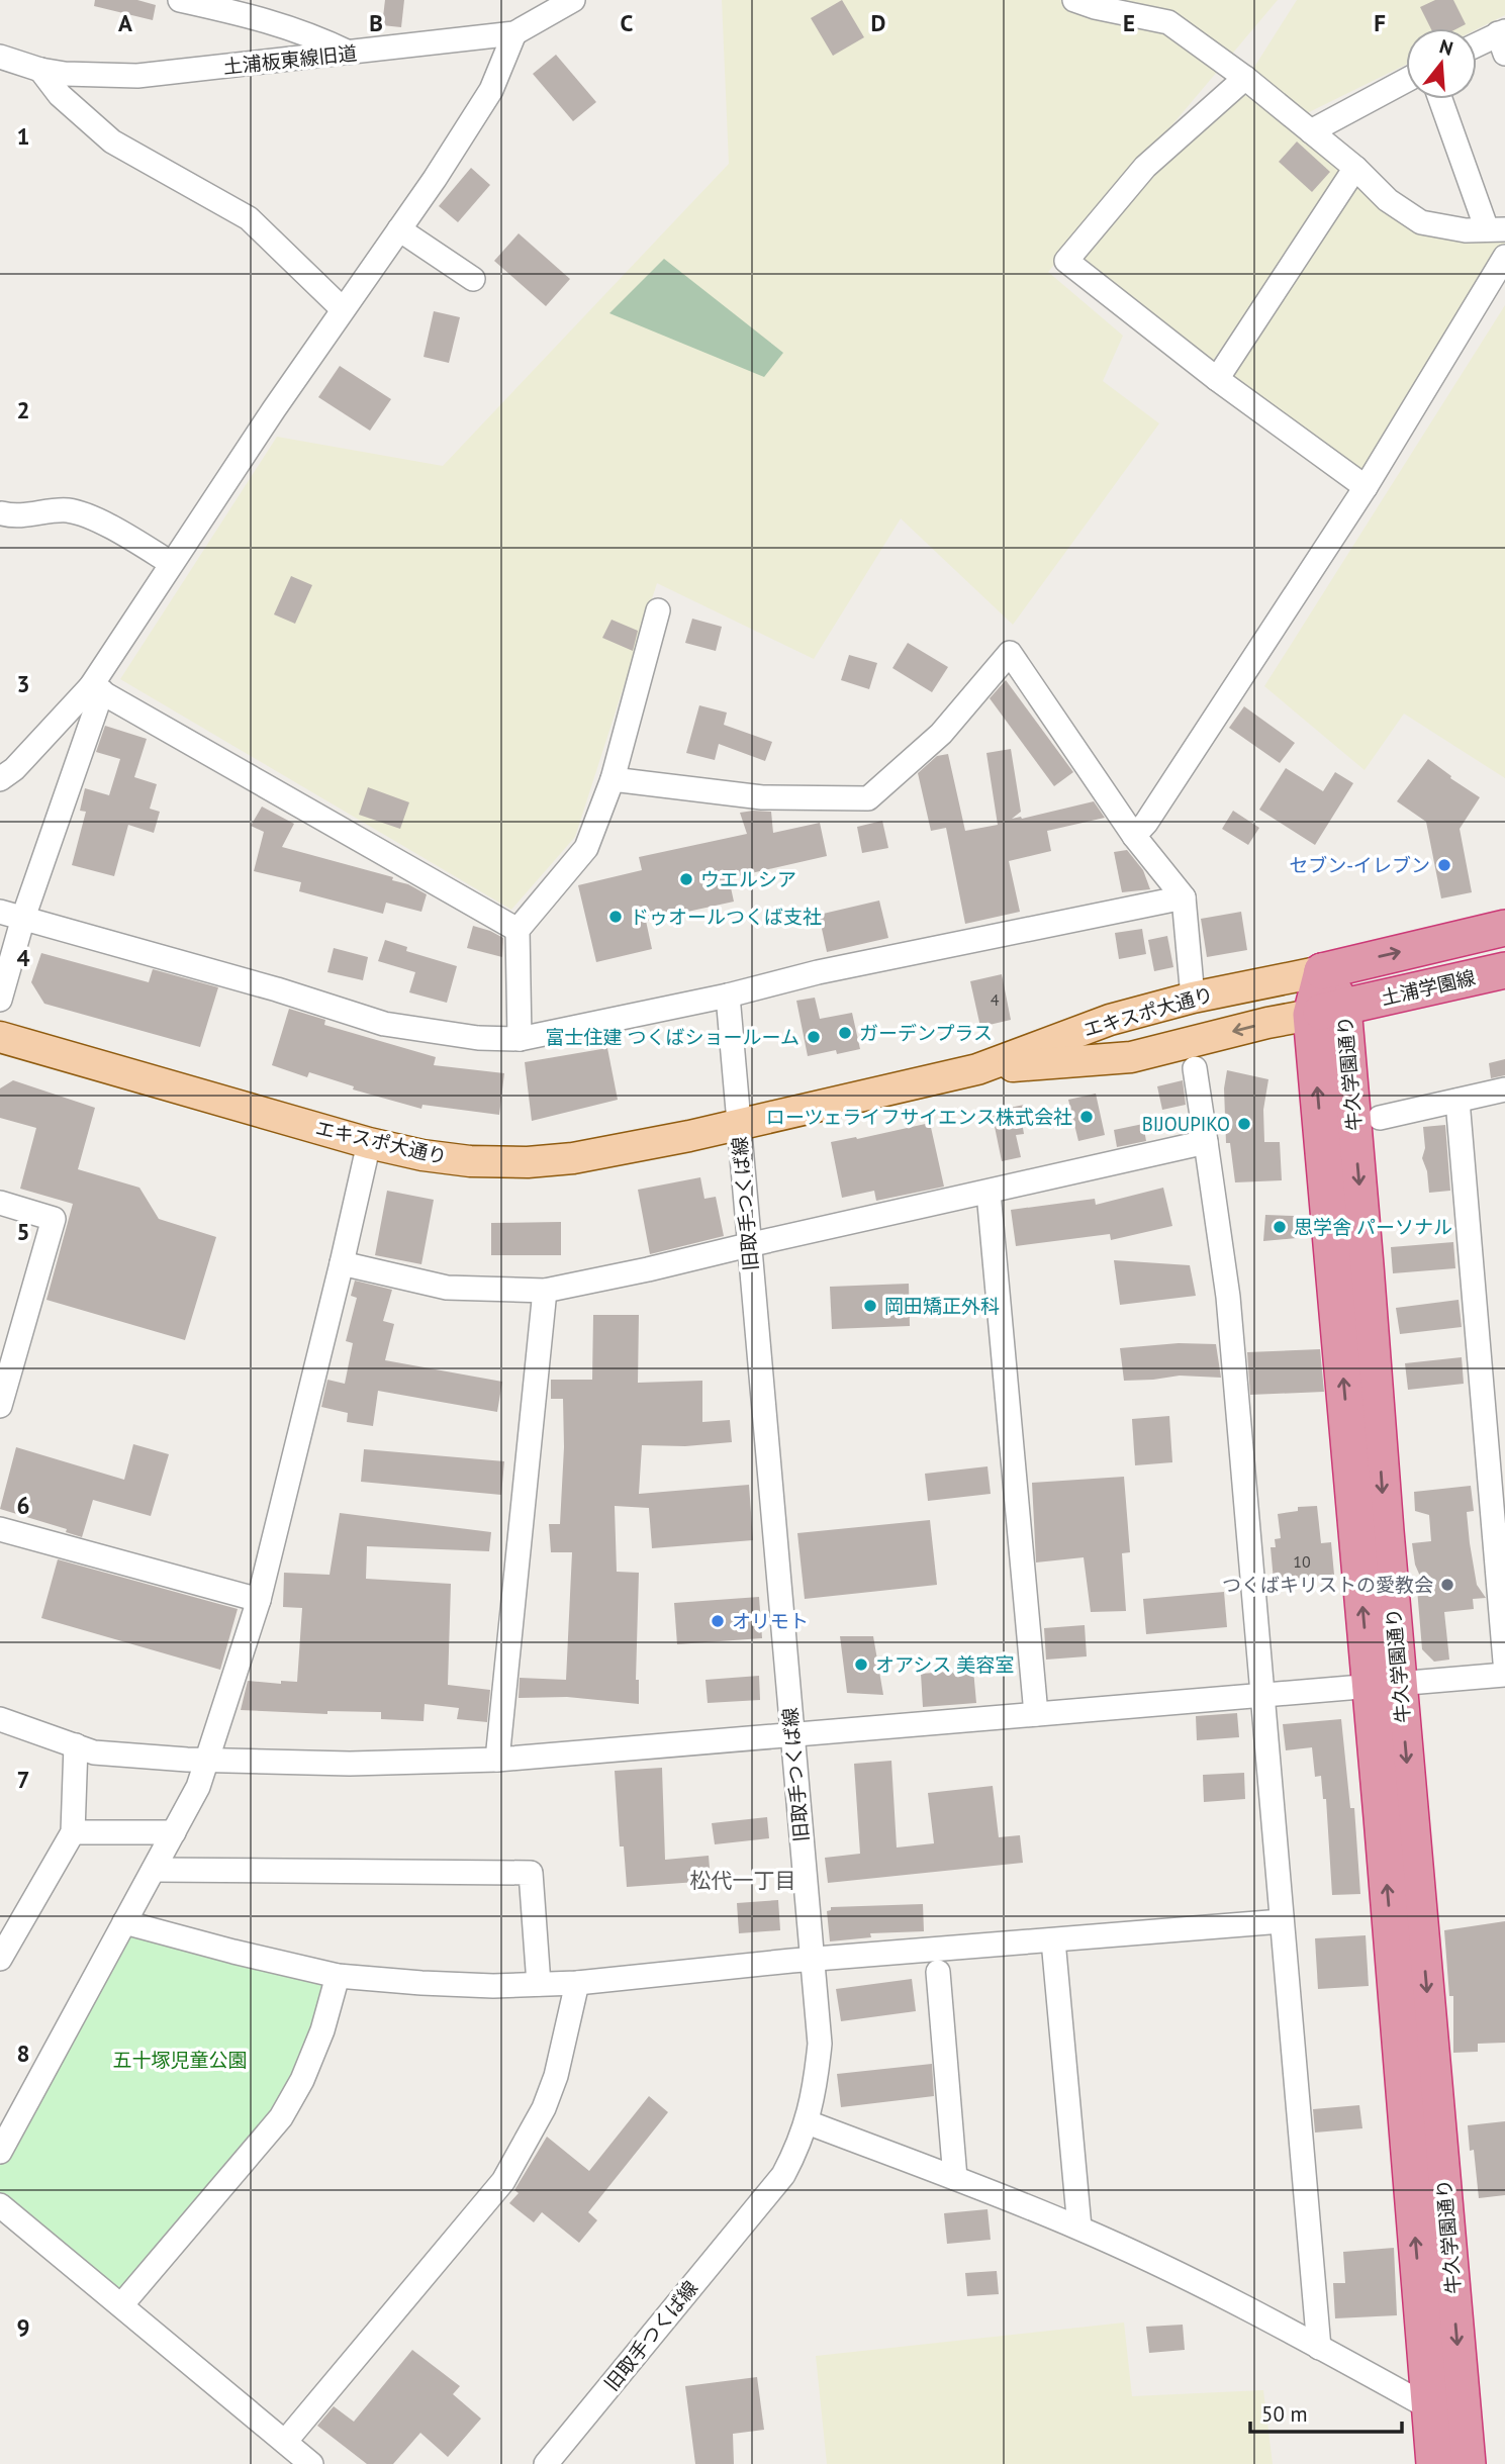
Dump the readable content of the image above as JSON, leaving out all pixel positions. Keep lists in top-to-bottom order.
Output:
{
  "streets": {
    "highway": ["土浦学園線", "牛久学園通り"],
    "main road": ["エキスポ大通り"],
    "street": ["土浦板東線旧道", "旧取手つくば線"]
  },
  "crossings": [
    ["土浦学園線", "エキスポ大通り"],
    ["土浦学園線", "牛久学園通り"],
    ["エキスポ大通り", "牛久学園通り"],
    ["エキスポ大通り", "旧取手つくば線"]
  ],
  "districts": ["松代一丁目"],
  "parks": ["五十塚児童公園"],
  "places": [
    "セブン-イレブン",
    "ウエルシア",
    "ドゥオールつくば支社",
    "ガーデンプラス",
    "富士住建 つくばショールーム",
    "ローツェライフサイエンス株式会社",
    "BIJOUPIKO",
    "思学舎 パーソナル",
    "岡田矯正外科",
    "つくばキリストの愛教会",
    "オリモト",
    "オアシス 美容室"
  ],
  "house_numbers": ["4", "10"],
  "scale_bar": "50 m",
  "north": "top",
  "grid": {
    "columns": [
      "A",
      "B",
      "C",
      "D",
      "E",
      "F"
    ],
    "rows": [
      "1",
      "2",
      "3",
      "4",
      "5",
      "6",
      "7",
      "8",
      "9"
    ]
  }
}
